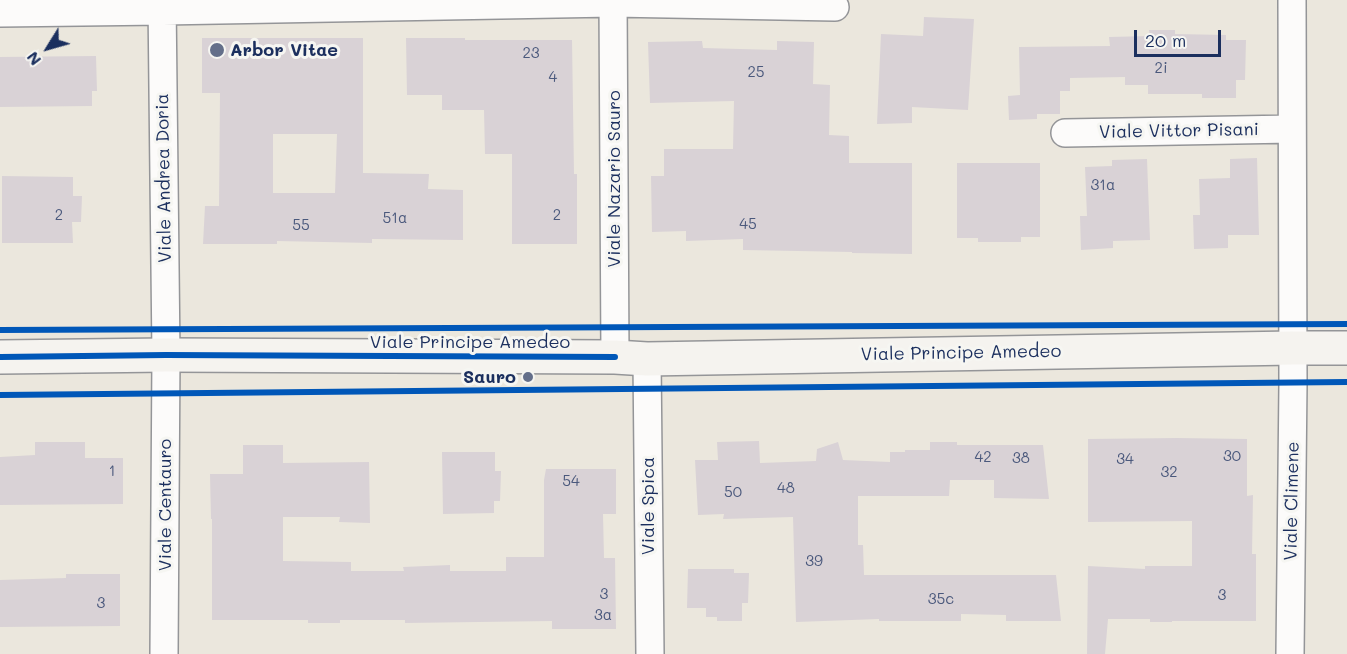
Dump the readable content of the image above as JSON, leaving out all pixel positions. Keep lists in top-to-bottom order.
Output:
{
  "streets": {
    "street": [
      "Viale Vittor Pisani",
      "Viale Andrea Doria",
      "Viale Nazario Sauro",
      "Viale Principe Amedeo",
      "Viale Climene",
      "Viale Centauro",
      "Viale Spica"
    ]
  },
  "crossings": [
    ["Viale Andrea Doria", "Viale Principe Amedeo"],
    ["Viale Andrea Doria", "Viale Centauro"],
    ["Viale Nazario Sauro", "Viale Principe Amedeo"],
    ["Viale Principe Amedeo", "Viale Climene"],
    ["Viale Principe Amedeo", "Viale Centauro"],
    ["Viale Principe Amedeo", "Viale Spica"]
  ],
  "places": ["Arbor Vitae", "Sauro"],
  "house_numbers": [
    "23",
    "2i",
    "25",
    "4",
    "31a",
    "2",
    "2",
    "51a",
    "45",
    "55",
    "30",
    "42",
    "38",
    "34",
    "1",
    "32",
    "54",
    "48",
    "50",
    "39",
    "3",
    "3",
    "35c",
    "3",
    "3a"
  ],
  "scale_bar": "20 m",
  "north": "bottom left"
}
